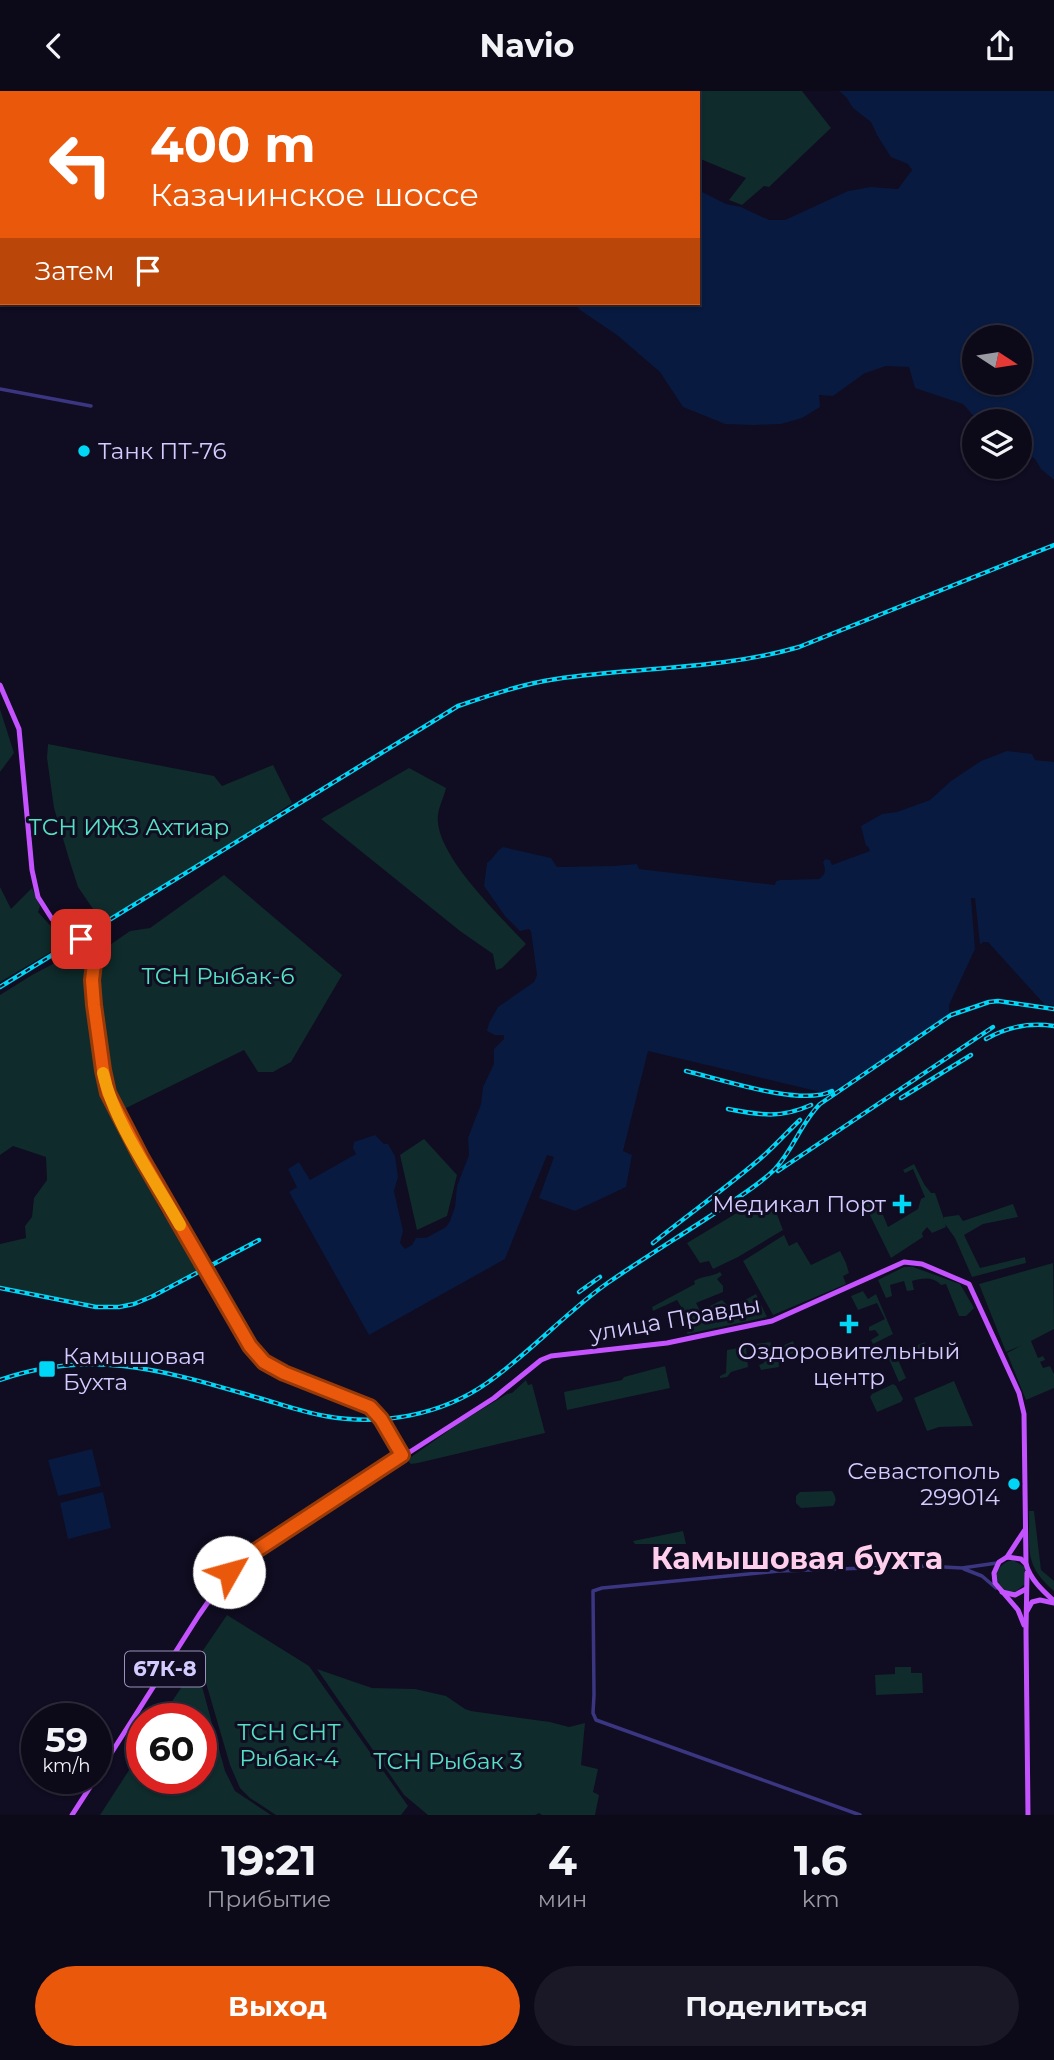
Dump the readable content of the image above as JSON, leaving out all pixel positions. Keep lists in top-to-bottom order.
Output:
{
  "streets": {
    "main road": ["улица Правды", "67К-8"]
  },
  "crossings": [
    ["улица Правды", "67К-8"]
  ],
  "districts": ["Камышовая бухта"],
  "parks": [
    "ТСН ИЖЗ Ахтиар",
    "ТСН Рыбак-6",
    "ТСН СНТ Рыбак-4",
    "ТСН Рыбак 3"
  ],
  "places": {
    "other": ["Танк ПТ-76", "Севастополь 299014"],
    "health": ["Медикал Порт", "Оздоровительный центр"],
    "transit": ["Камышовая Бухта"]
  },
  "north": "right",
  "page": {
    "header": "Navio",
    "turn": ["400 m", "Казачинское шоссе"],
    "then": "Затем",
    "speed": "59 km/h",
    "limit": "60",
    "eta": [
      "19:21",
      "Прибытие",
      "4",
      "мин",
      "1.6",
      "km"
    ],
    "buttons": ["Выход", "Поделиться"]
  }
}
